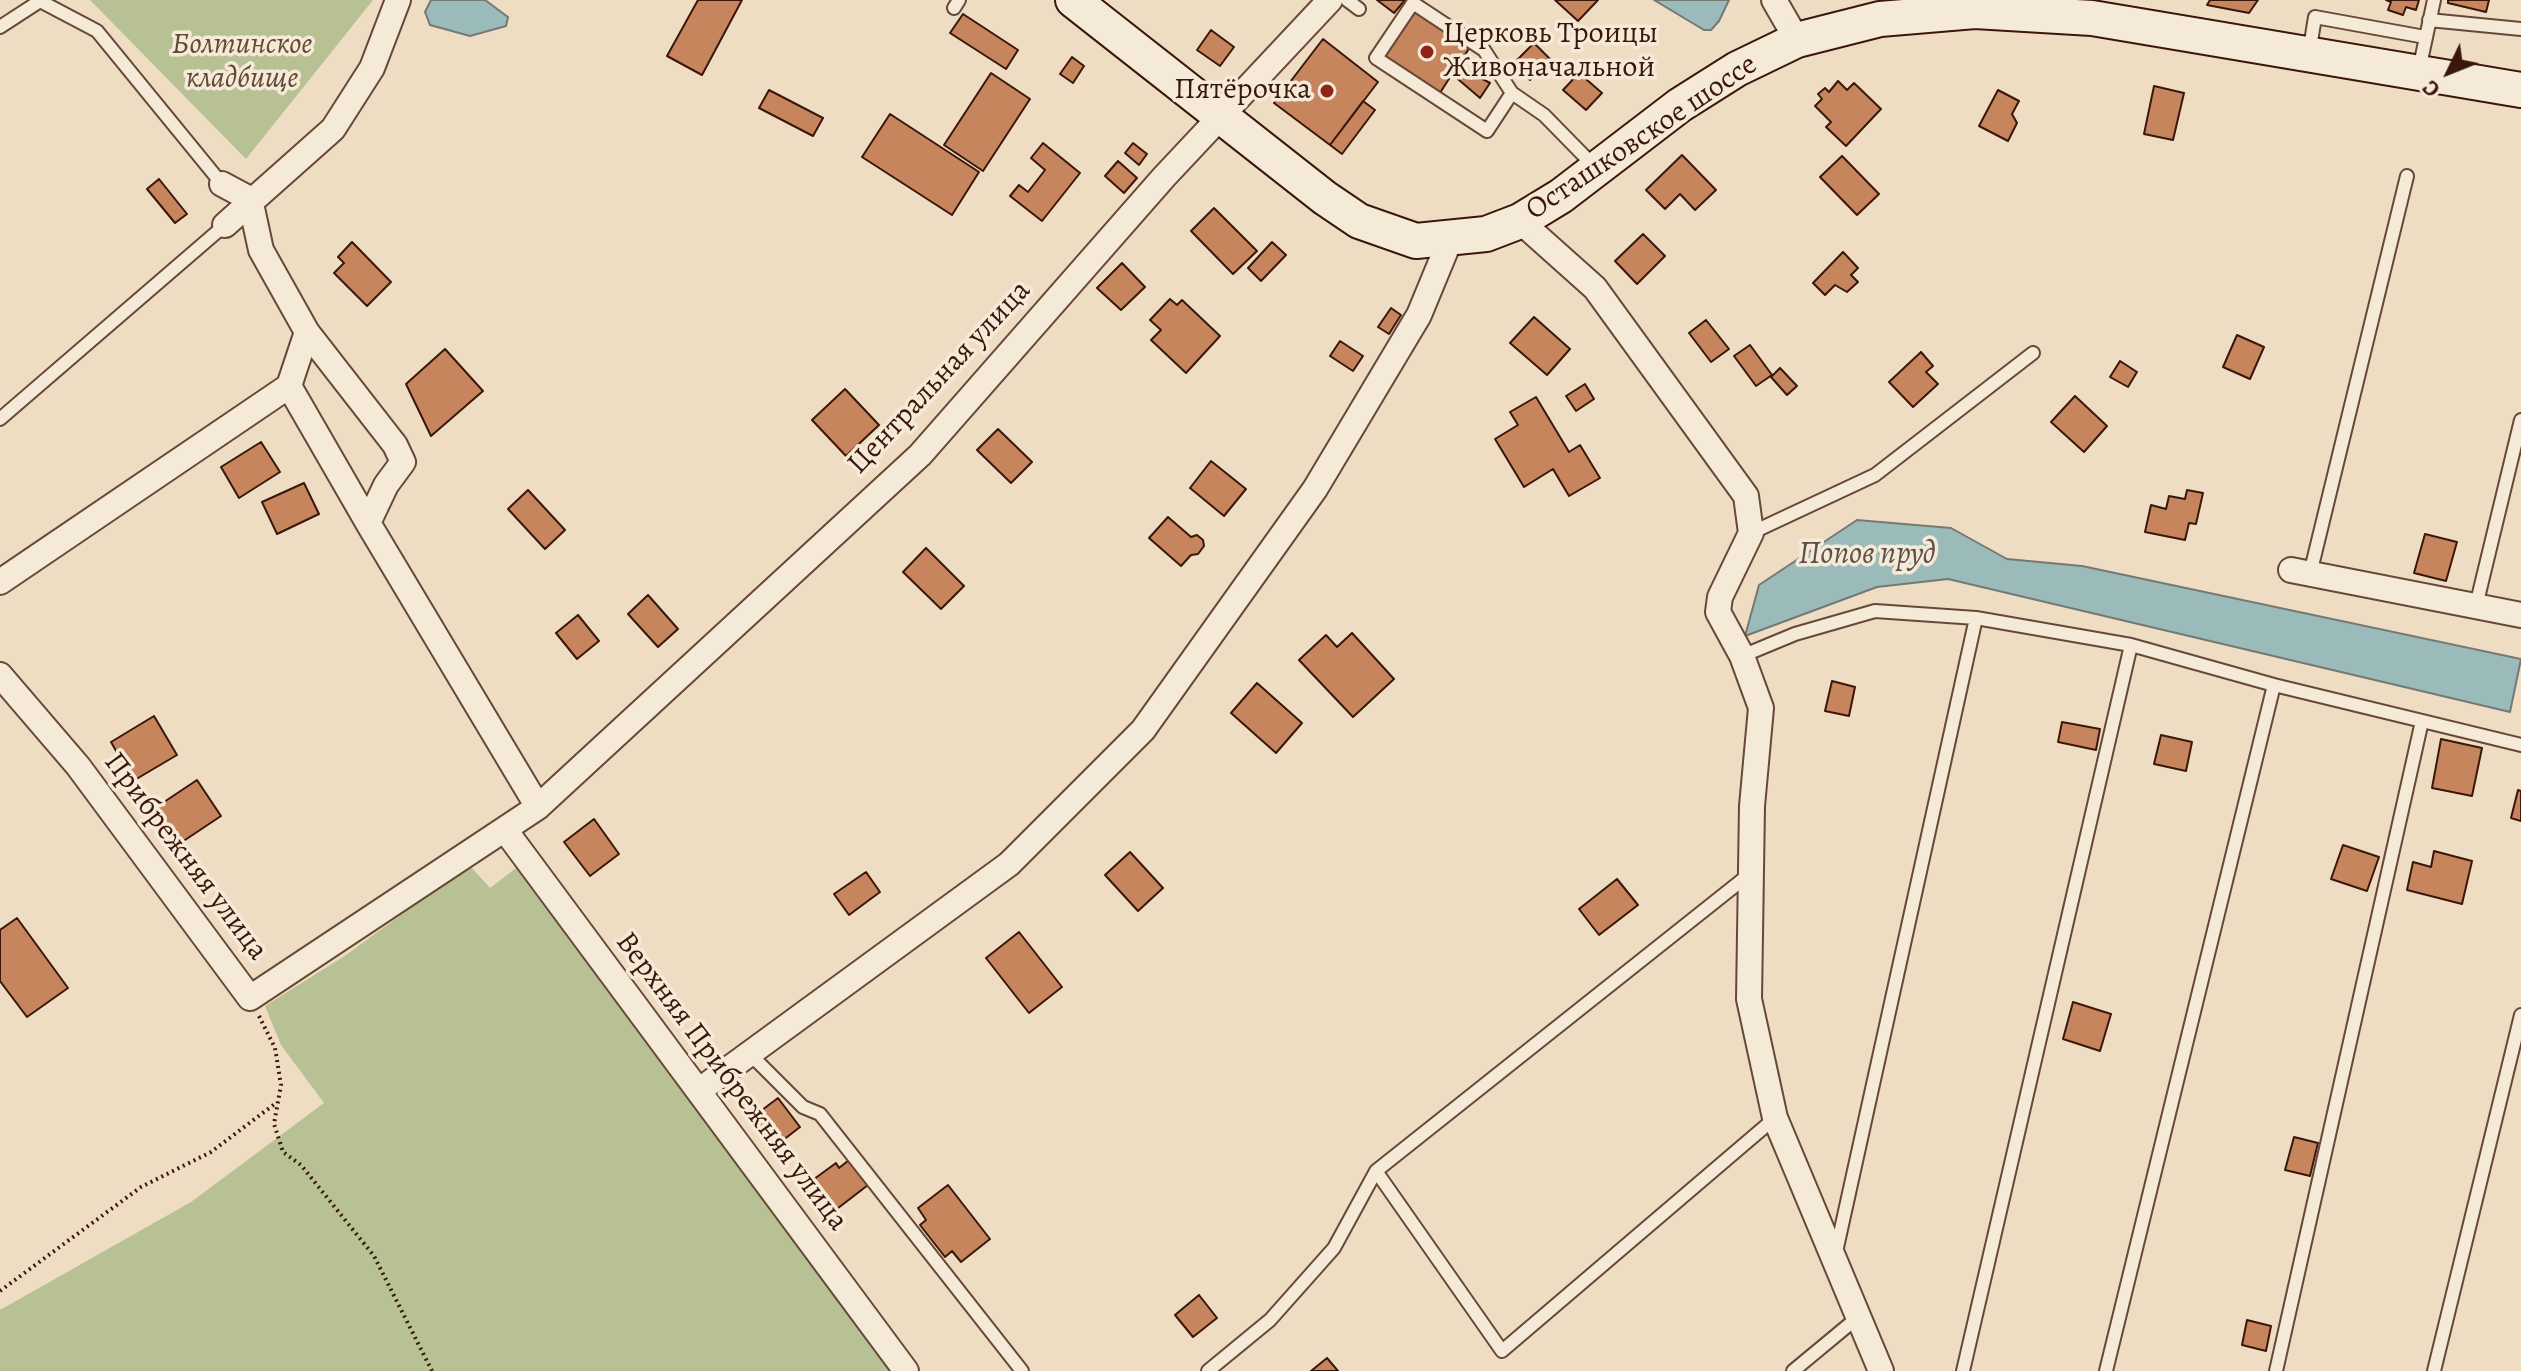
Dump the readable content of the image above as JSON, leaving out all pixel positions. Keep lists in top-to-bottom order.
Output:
{
  "streets": {
    "main road": ["Осташковское шоссе"],
    "street": ["Центральная улица", "Прибрежняя улица", "Верхняя Прибрежняя улица"]
  },
  "crossings": [
    ["Осташковское шоссе", "Центральная улица"],
    ["Центральная улица", "Прибрежняя улица"],
    ["Прибрежняя улица", "Верхняя Прибрежняя улица"]
  ],
  "water": ["Попов пруд"],
  "parks": ["Болтинское кладбище"],
  "places": ["Церковь Троицы Живоначальной", "Пятёрочка"],
  "north": "bottom left"
}
